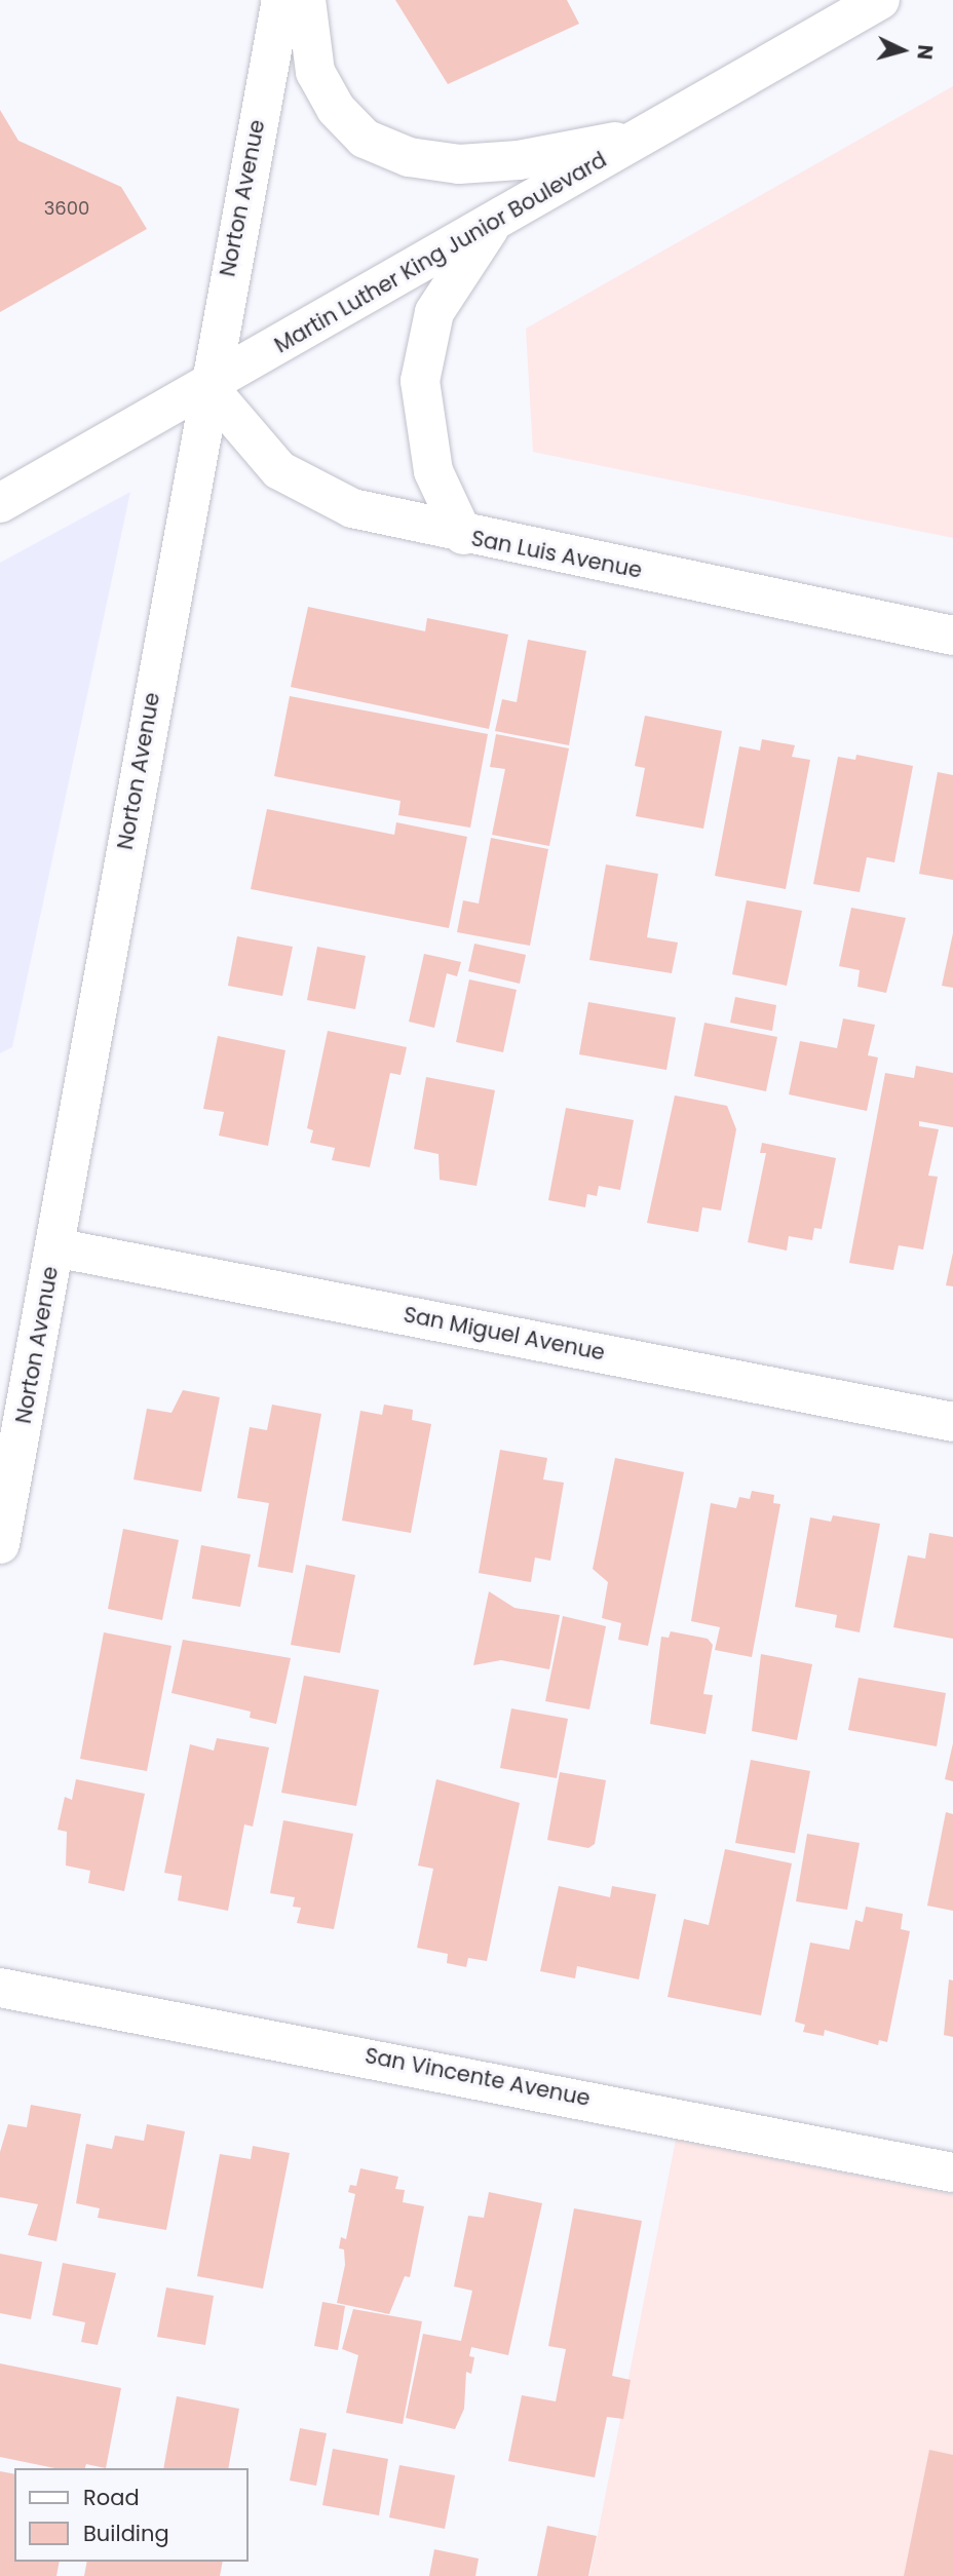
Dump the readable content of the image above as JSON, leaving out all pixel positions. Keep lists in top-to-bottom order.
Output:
{
  "streets": {
    "street": [
      "Norton Avenue",
      "Martin Luther King Junior Boulevard",
      "San Luis Avenue",
      "San Miguel Avenue",
      "San Vincente Avenue"
    ]
  },
  "crossings": [
    ["Norton Avenue", "Martin Luther King Junior Boulevard"],
    ["Norton Avenue", "San Luis Avenue"],
    ["Norton Avenue", "San Miguel Avenue"],
    ["Martin Luther King Junior Boulevard", "San Luis Avenue"]
  ],
  "house_numbers": ["3600"],
  "legend": ["Road", "Building"],
  "north": "right"
}
